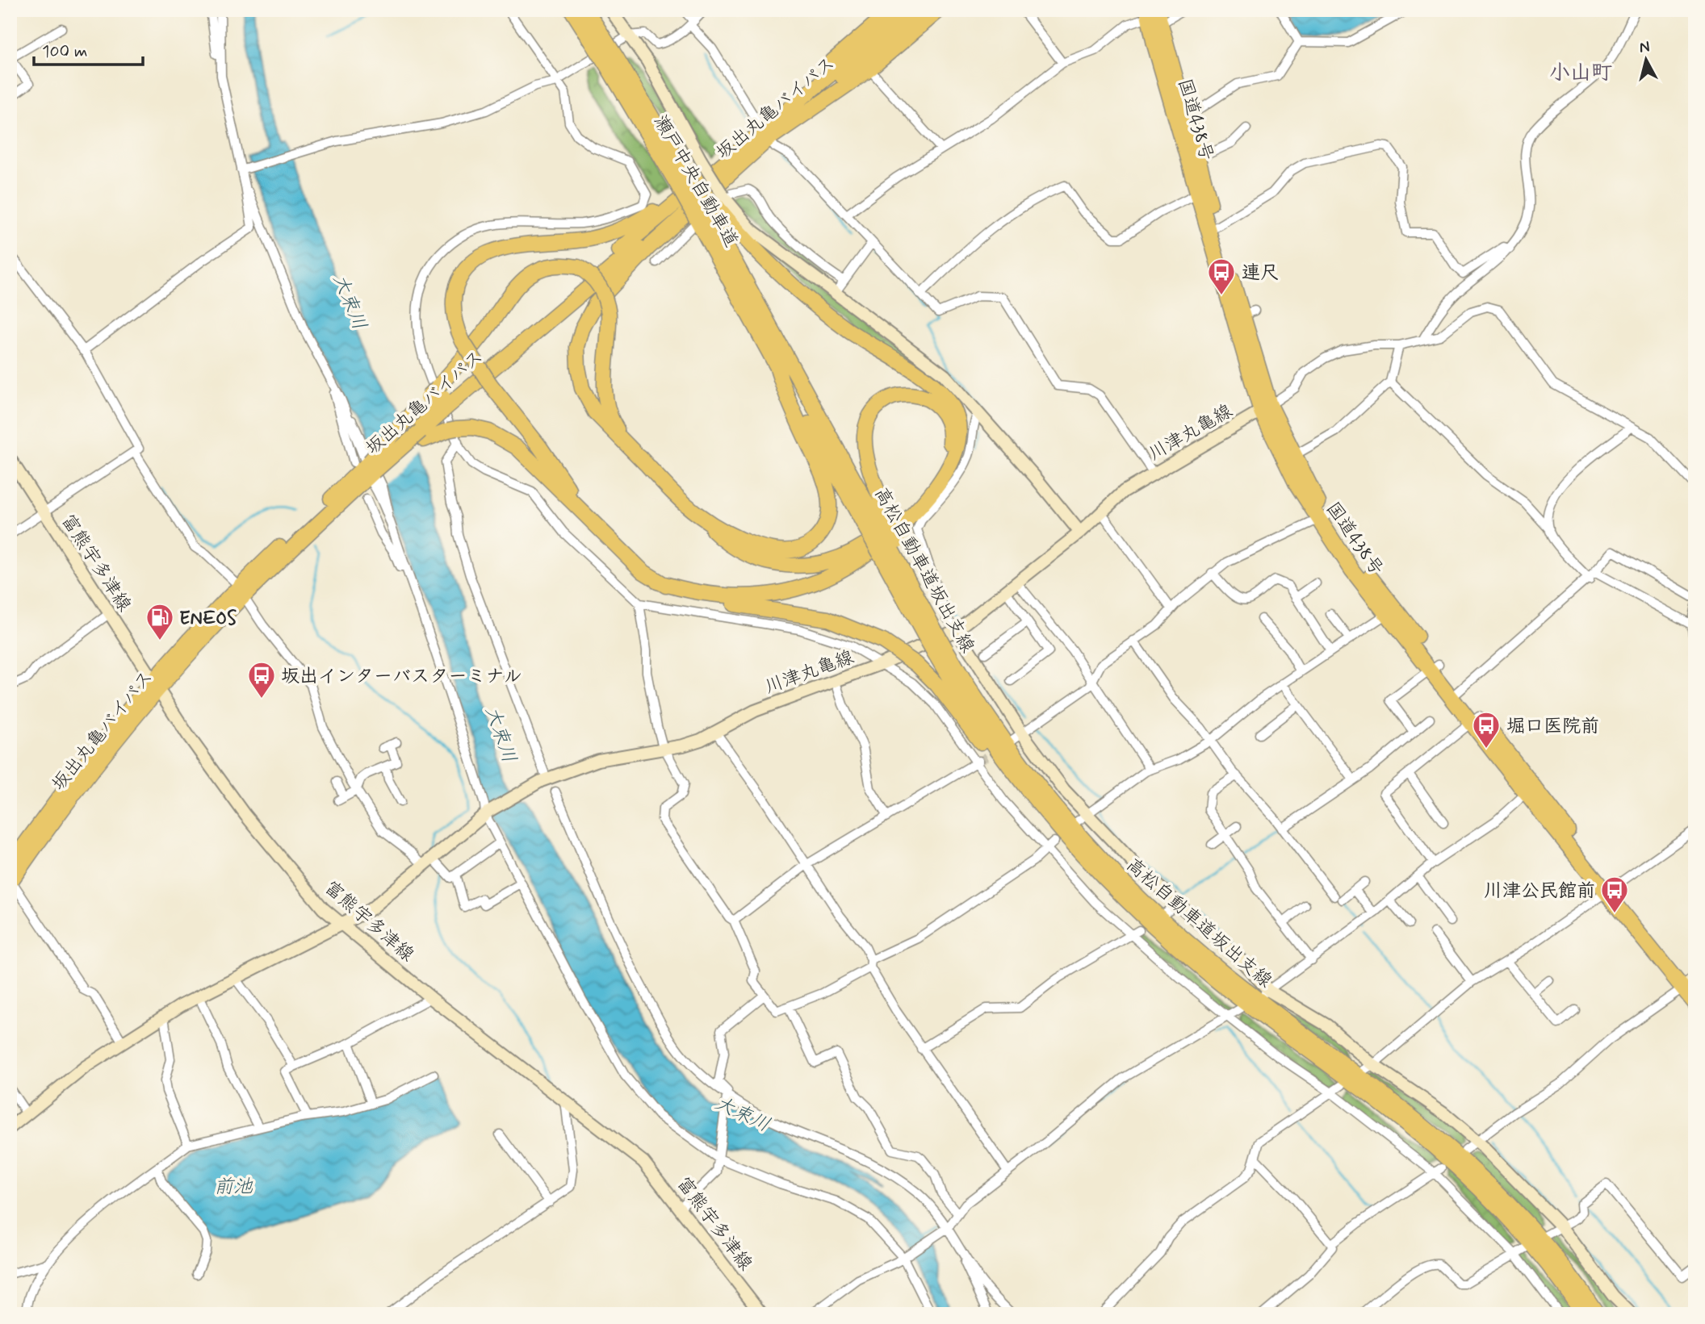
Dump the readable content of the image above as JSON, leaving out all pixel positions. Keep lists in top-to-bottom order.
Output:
{
  "streets": {
    "highway": [
      "坂出丸亀バイパス",
      "国道438号",
      "瀬戸中央自動車道",
      "高松自動車道坂出支線"
    ],
    "main road": ["川津丸亀線", "富熊宇多津線"]
  },
  "crossings": [
    ["坂出丸亀バイパス", "富熊宇多津線"],
    ["国道438号", "川津丸亀線"],
    ["瀬戸中央自動車道", "高松自動車道坂出支線"],
    ["川津丸亀線", "富熊宇多津線"]
  ],
  "districts": ["小山町"],
  "water": ["大束川", "前池"],
  "places": {
    "bus stop": [
      "連尺",
      "坂出インターバスターミナル",
      "堀口医院前",
      "川津公民館前"
    ],
    "fuel station": ["ENEOS"]
  },
  "scale_bar": "100 m",
  "north": "top"
}
